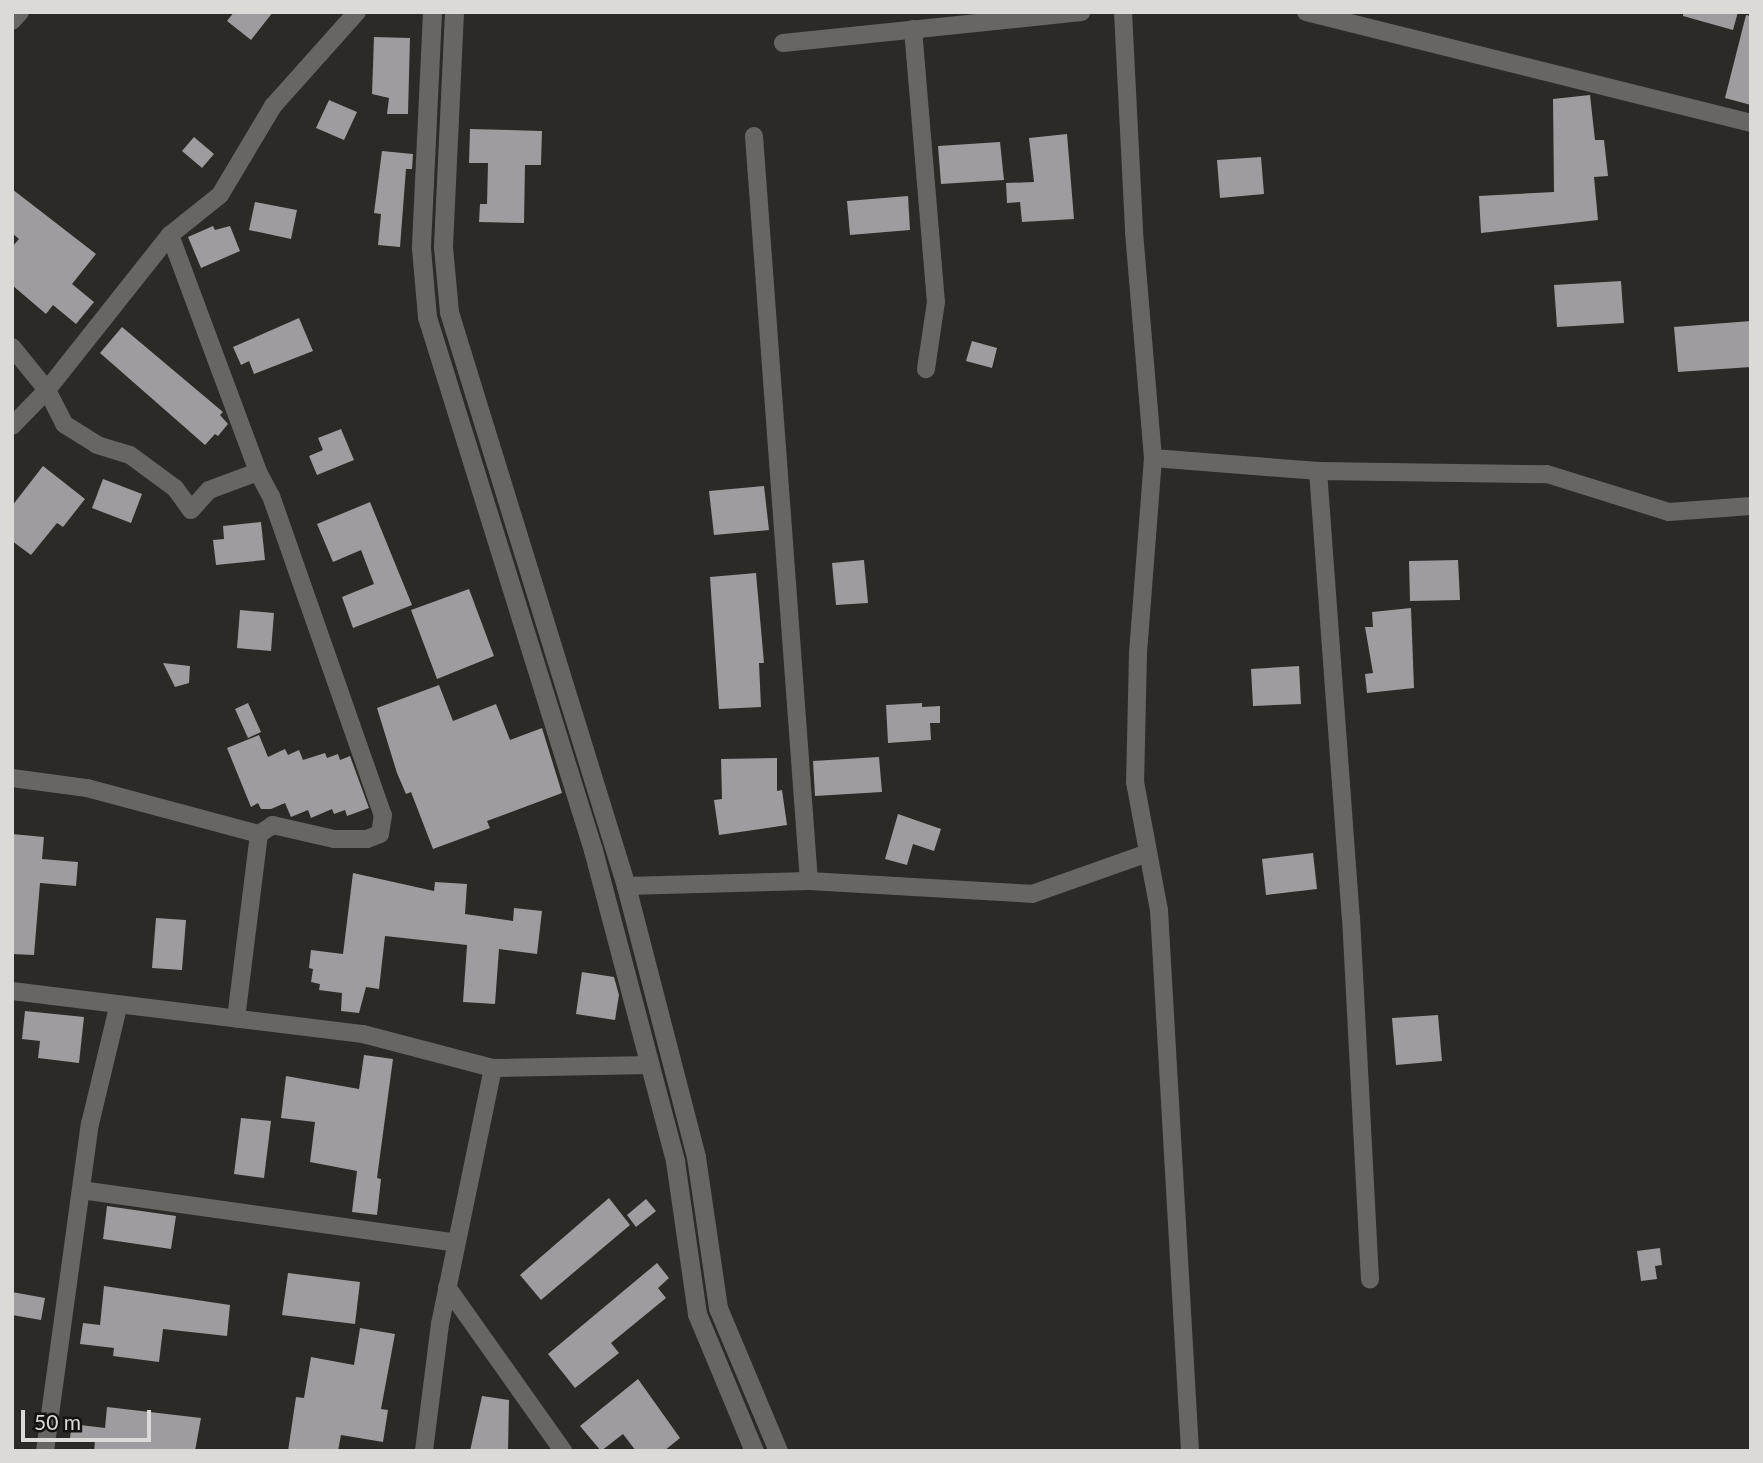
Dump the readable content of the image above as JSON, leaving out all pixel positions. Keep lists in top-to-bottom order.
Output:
{
  "scale_bar": "50 m"
}
